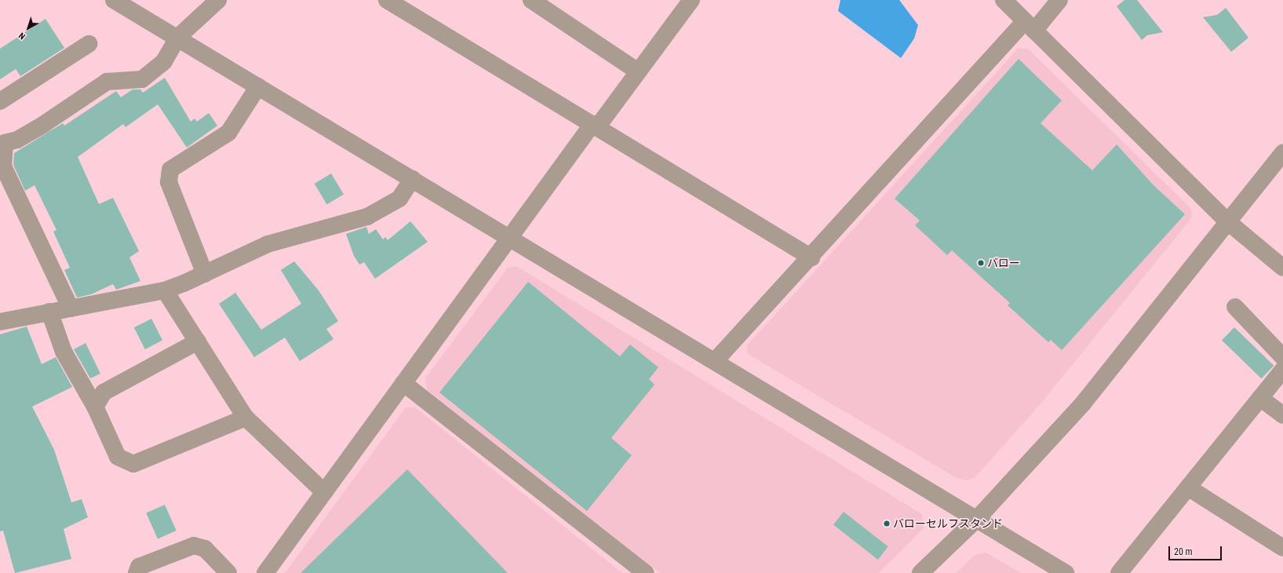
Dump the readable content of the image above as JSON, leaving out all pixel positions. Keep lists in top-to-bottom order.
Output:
{
  "places": ["バロー", "バローセルフスタンド"],
  "scale_bar": "20 m",
  "north": "bottom left"
}
